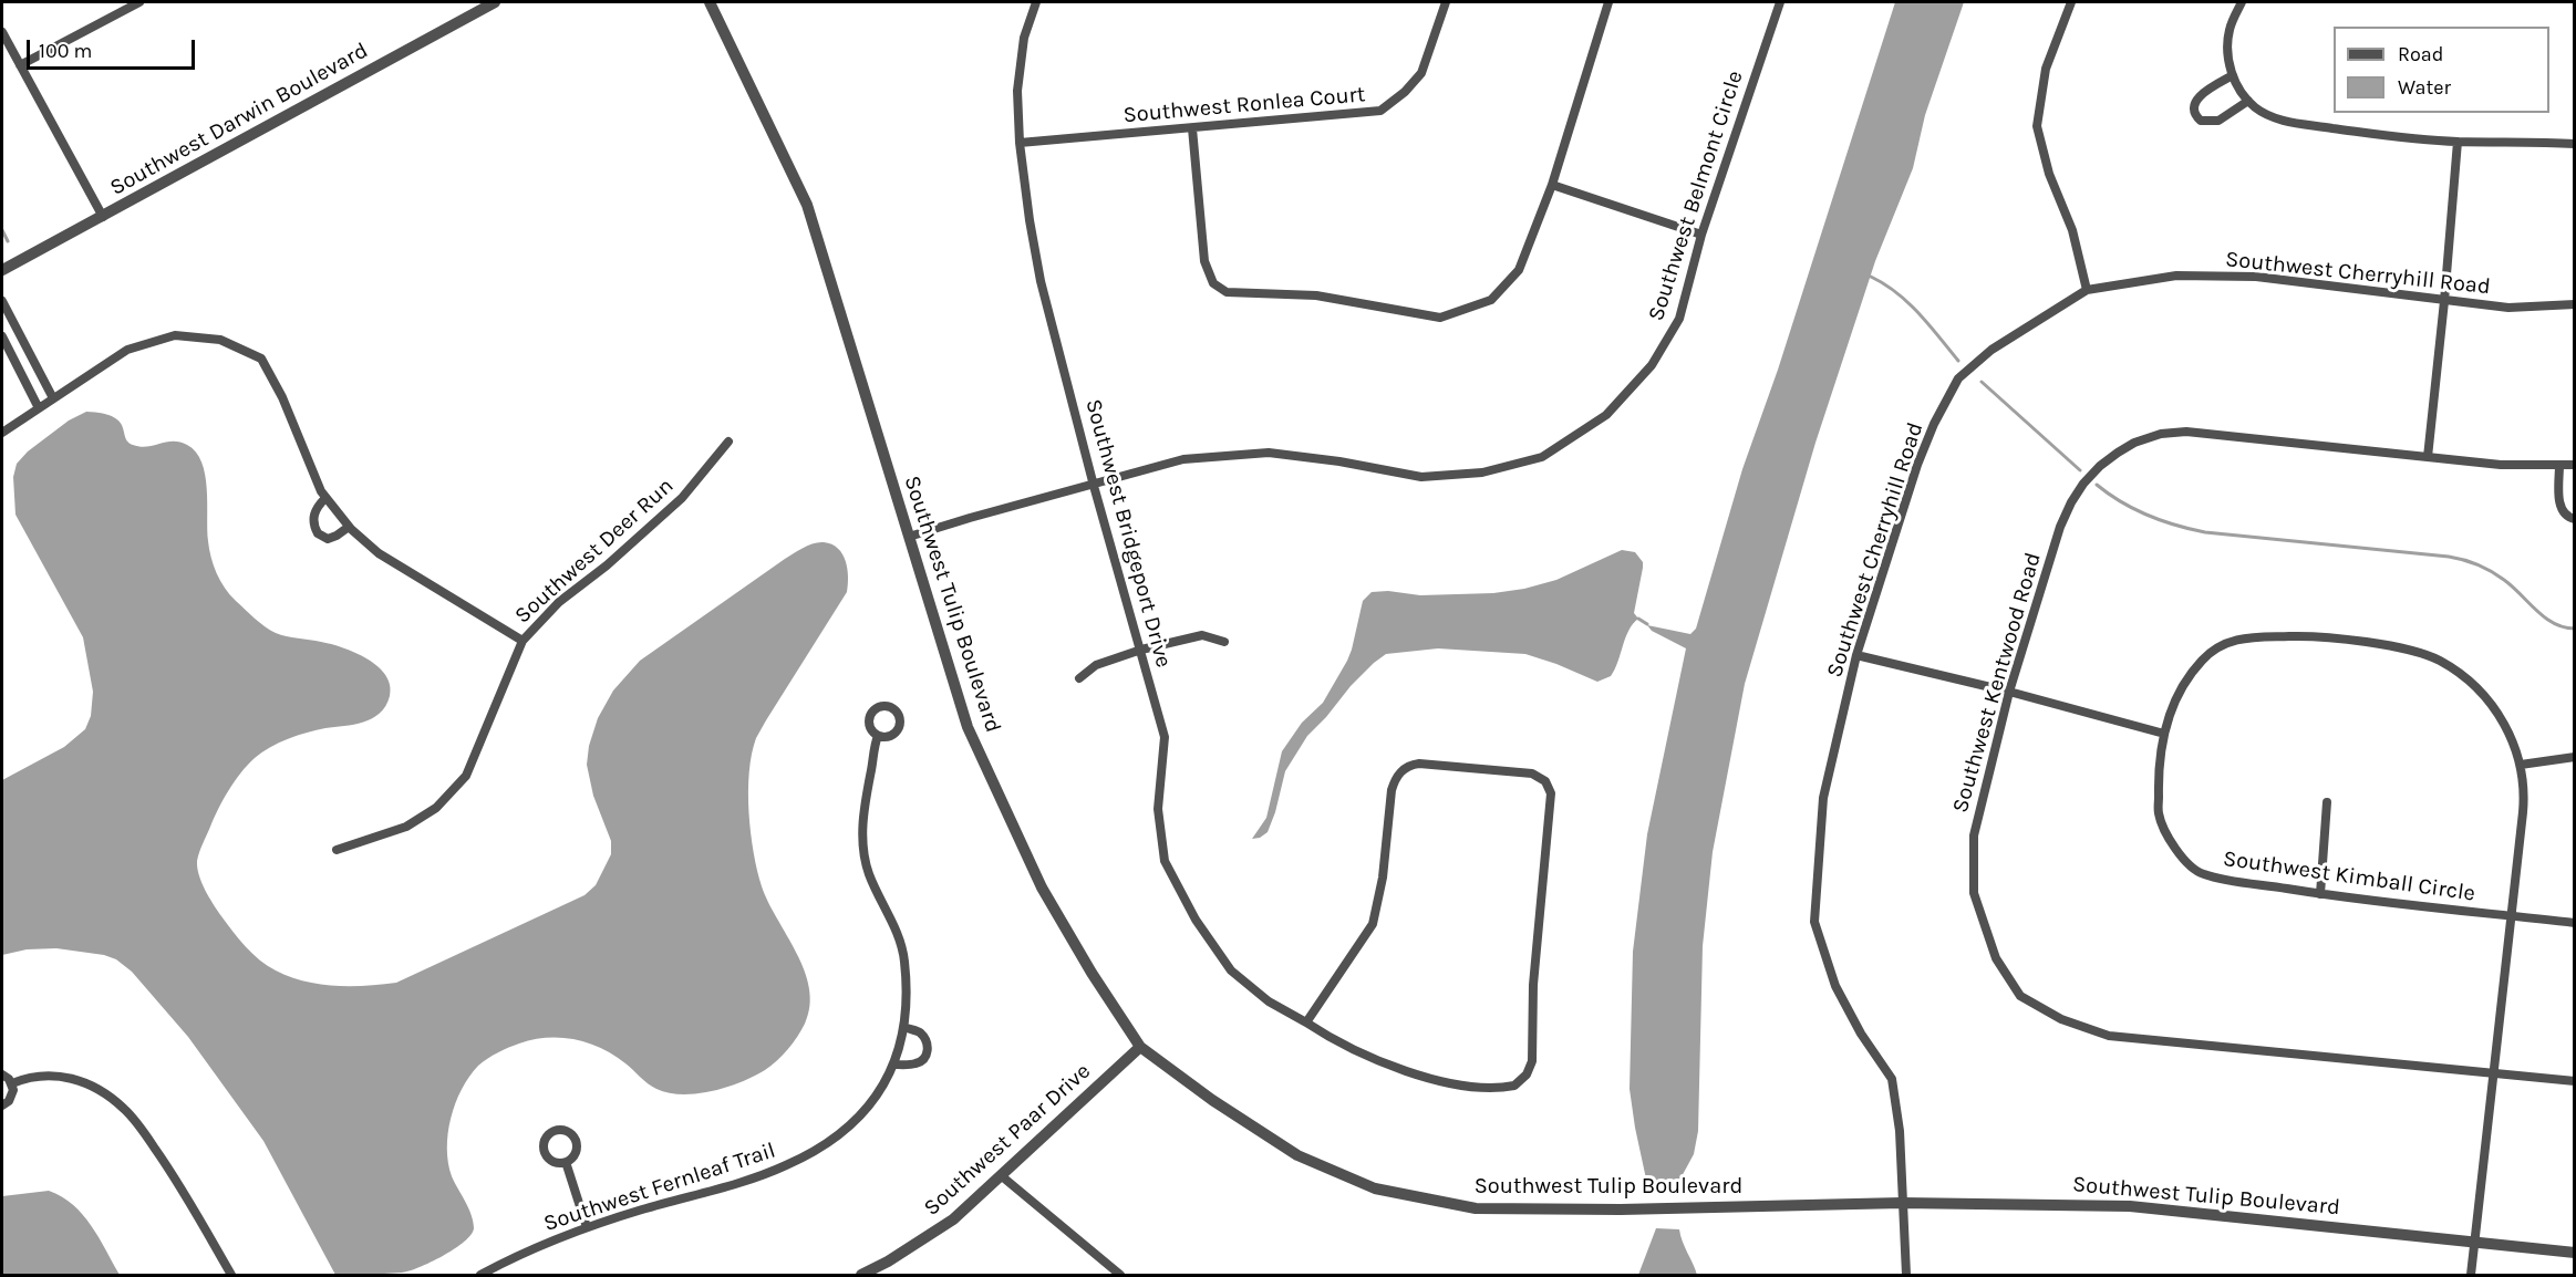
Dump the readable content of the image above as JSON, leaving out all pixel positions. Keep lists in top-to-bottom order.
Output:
{
  "streets": {
    "street": [
      "Southwest Ronlea Court",
      "Southwest Darwin Boulevard",
      "Southwest Belmont Circle",
      "Southwest Cherryhill Road",
      "Southwest Bridgeport Drive",
      "Southwest Deer Run",
      "Southwest Tulip Boulevard",
      "Southwest Kentwood Road",
      "Southwest Kimball Circle",
      "Southwest Paar Drive",
      "Southwest Fernleaf Trail"
    ]
  },
  "crossings": [
    ["Southwest Ronlea Court", "Southwest Bridgeport Drive"],
    ["Southwest Belmont Circle", "Southwest Bridgeport Drive"],
    ["Southwest Belmont Circle", "Southwest Tulip Boulevard"],
    ["Southwest Cherryhill Road", "Southwest Tulip Boulevard"],
    ["Southwest Tulip Boulevard", "Southwest Kimball Circle"],
    ["Southwest Tulip Boulevard", "Southwest Paar Drive"],
    ["Southwest Kentwood Road", "Southwest Kimball Circle"]
  ],
  "legend": ["Road", "Water"],
  "scale_bar": "100 m"
}
